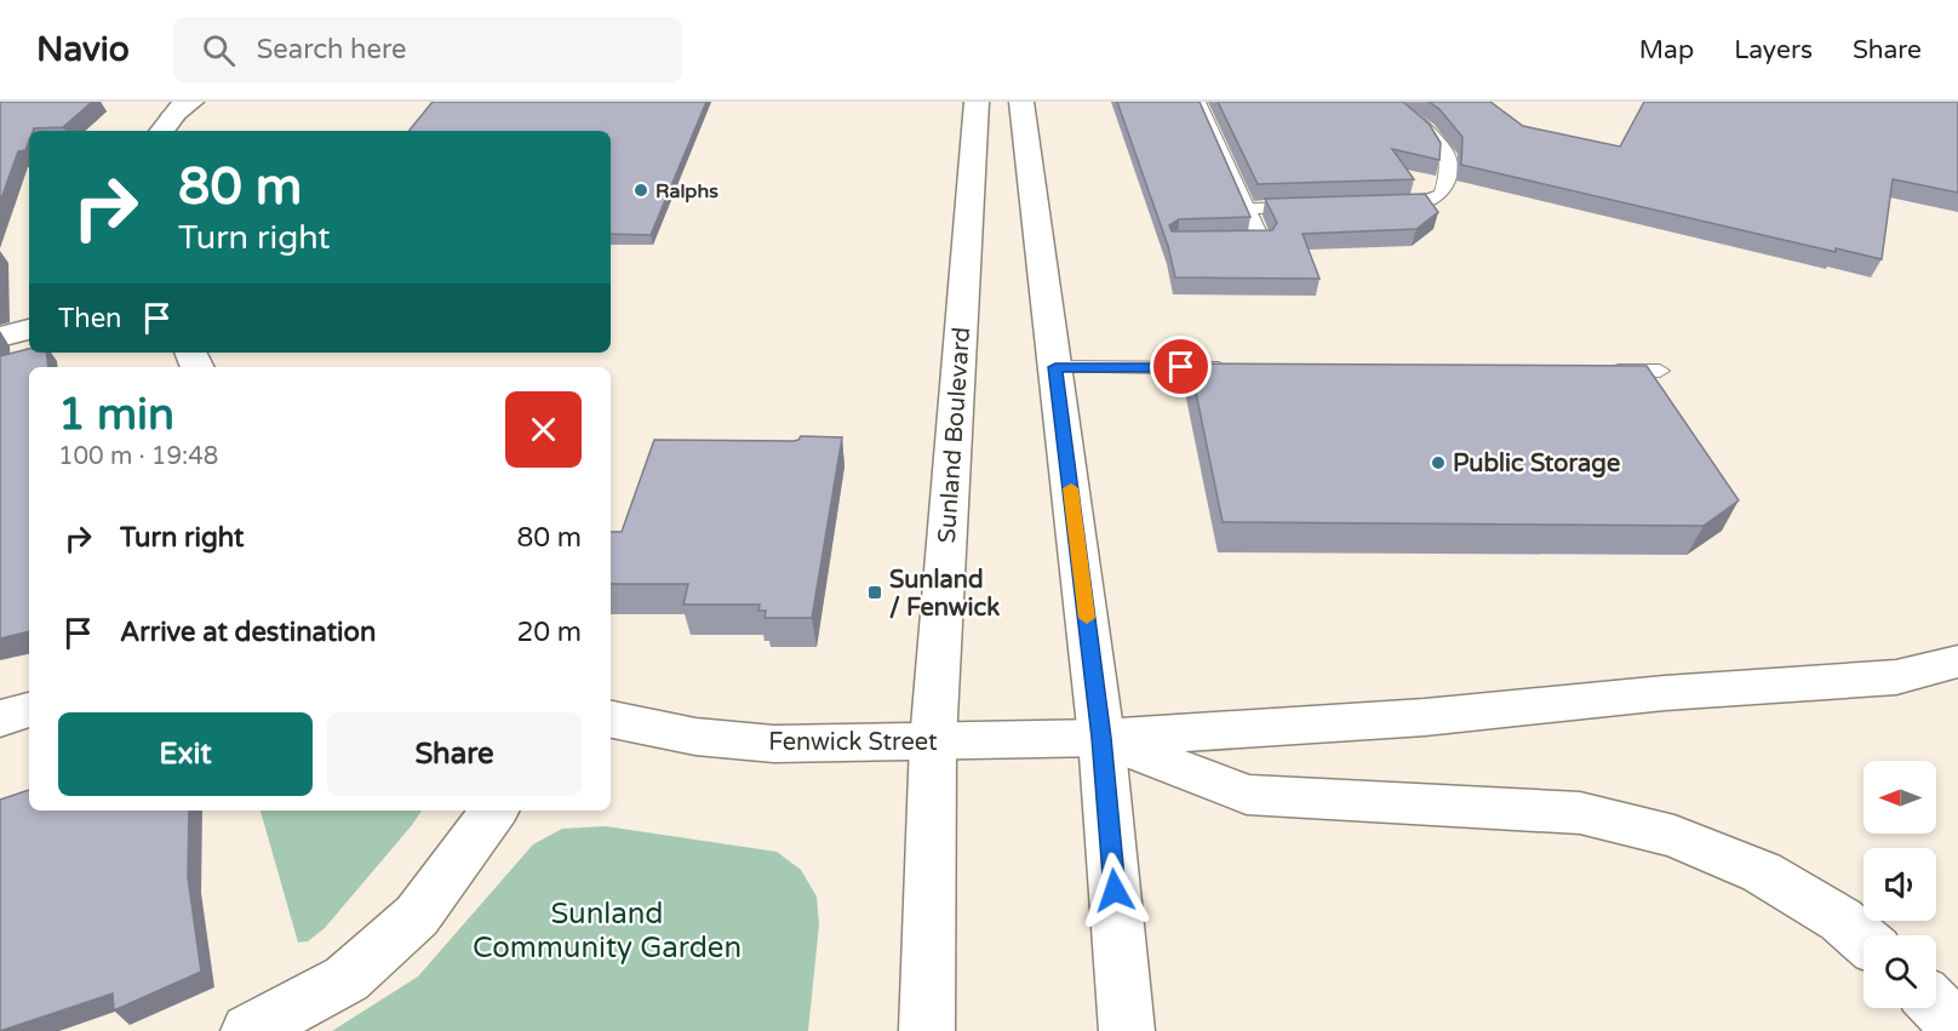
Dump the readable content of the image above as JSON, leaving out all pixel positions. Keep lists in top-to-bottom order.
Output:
{
  "streets": {
    "main road": ["Sunland Boulevard", "Fenwick Street"]
  },
  "crossings": [
    ["Sunland Boulevard", "Fenwick Street"]
  ],
  "parks": ["Sunland Community Garden"],
  "places": {
    "other": ["Ralphs", "Public Storage"],
    "transit": ["Sunland / Fenwick"]
  },
  "north": "left",
  "page": {
    "header": "Navio",
    "search": "Search here",
    "nav": ["Map", "Layers", "Share"],
    "turn": ["80 m", "Turn right"],
    "then": "Then",
    "heading": ["1 min", "100 m · 19:48"],
    "list": [
      {
        "name": "Turn right",
        "value": "80 m"
      },
      {
        "name": "Arrive at destination",
        "value": "20 m"
      }
    ],
    "buttons": ["Exit", "Share"]
  }
}
